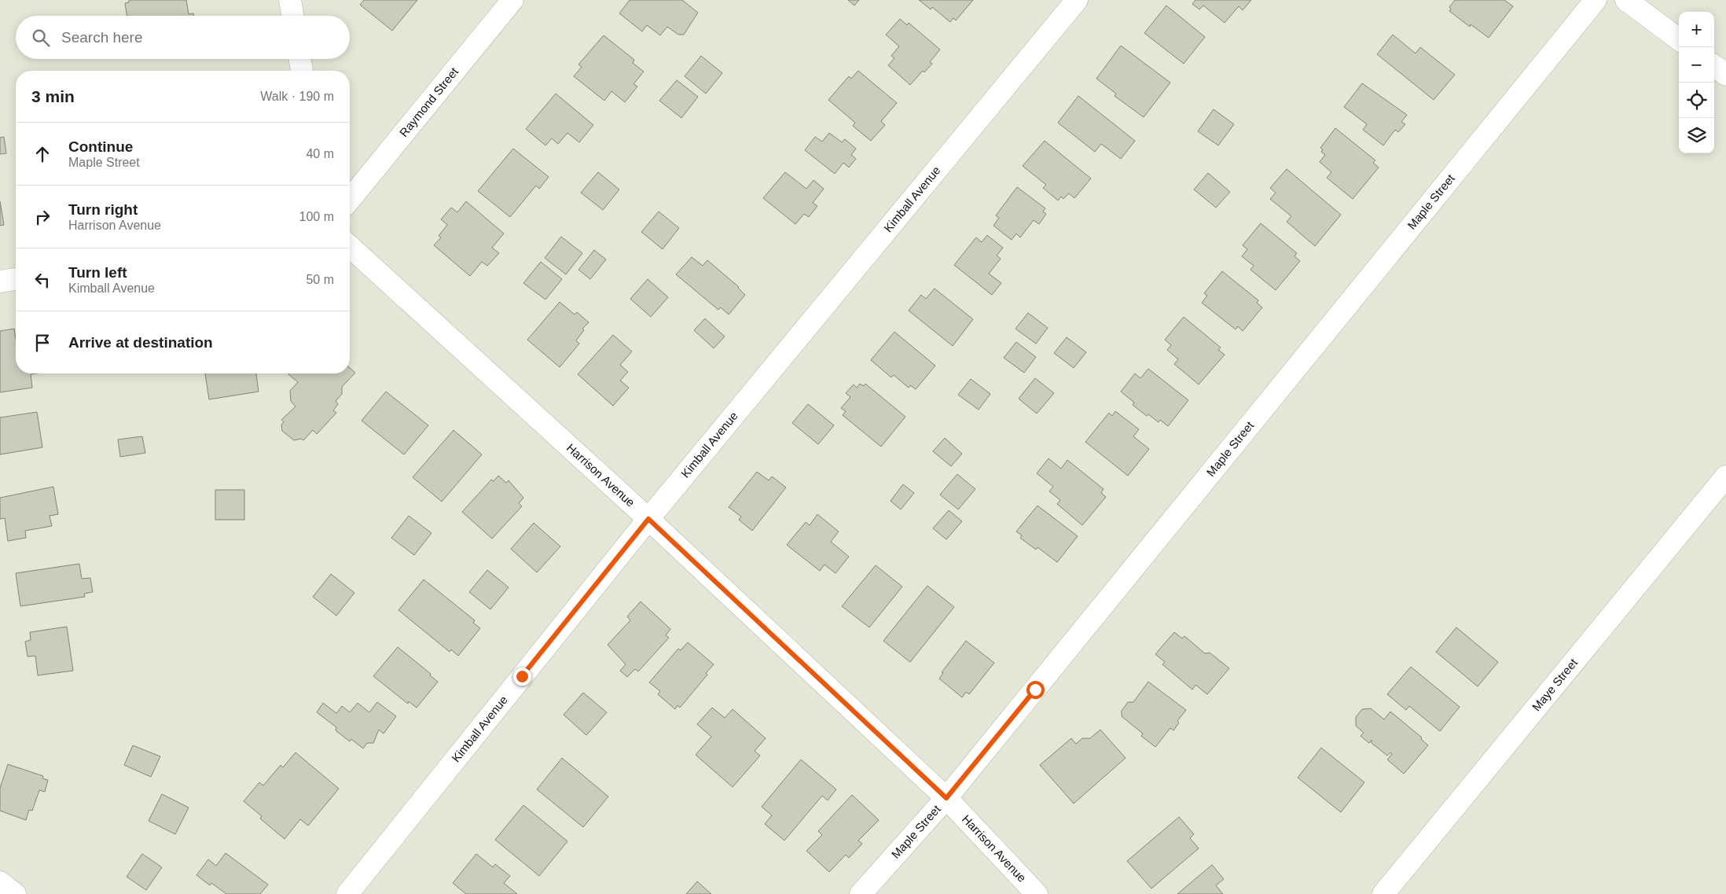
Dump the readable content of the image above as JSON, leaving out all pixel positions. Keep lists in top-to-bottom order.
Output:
{
  "streets": {
    "street": [
      "Raymond Street",
      "Kimball Avenue",
      "Maple Street",
      "Harrison Avenue",
      "Maye Street"
    ]
  },
  "crossings": [
    ["Kimball Avenue", "Harrison Avenue"],
    ["Maple Street", "Harrison Avenue"]
  ],
  "page": {
    "map_buttons": ["+", "−"],
    "search": "Search here",
    "heading": ["3 min", "Walk · 190 m"],
    "list": [
      ["Continue", "Maple Street", "40 m"],
      ["Turn right", "Harrison Avenue", "100 m"],
      ["Turn left", "Kimball Avenue", "50 m"],
      "Arrive at destination"
    ]
  }
}
